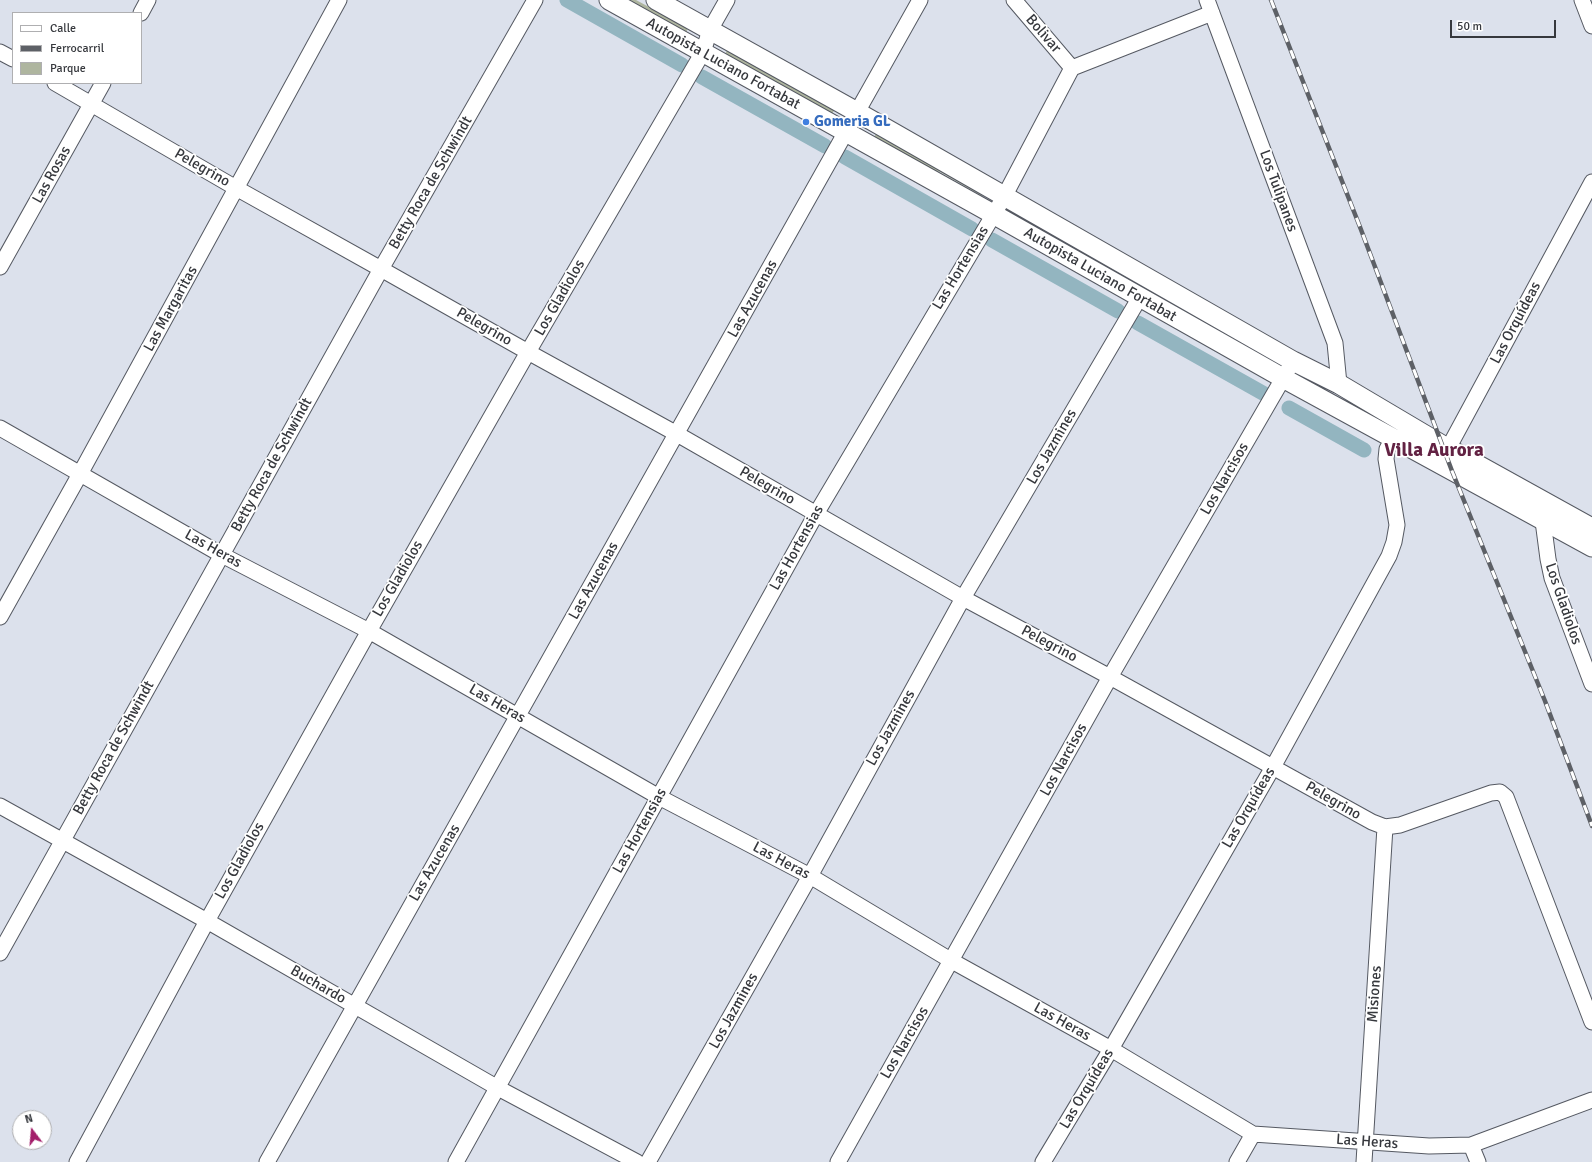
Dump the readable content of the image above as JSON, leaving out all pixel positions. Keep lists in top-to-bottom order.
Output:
{
  "streets": {
    "main road": ["Autopista Luciano Fortabat"],
    "street": [
      "Bolivar",
      "Pelegrino",
      "Las Rosas",
      "Betty Roca de Schwindt",
      "Los Tulipanes",
      "Las Hortensias",
      "Los Gladiolos",
      "Las Azucenas",
      "Las Margaritas",
      "Las Orquídeas",
      "Los Jazmines",
      "Los Narcisos",
      "Las Heras",
      "Buchardo",
      "Misiones"
    ]
  },
  "crossings": [
    ["Bolivar", "Las Hortensias"],
    ["Autopista Luciano Fortabat", "Los Tulipanes"],
    ["Autopista Luciano Fortabat", "Las Hortensias"],
    ["Autopista Luciano Fortabat", "Los Gladiolos"],
    ["Autopista Luciano Fortabat", "Las Azucenas"],
    ["Autopista Luciano Fortabat", "Las Orquídeas"],
    ["Autopista Luciano Fortabat", "Los Jazmines"],
    ["Autopista Luciano Fortabat", "Los Narcisos"],
    ["Pelegrino", "Las Rosas"],
    ["Pelegrino", "Betty Roca de Schwindt"],
    ["Pelegrino", "Las Hortensias"],
    ["Pelegrino", "Los Gladiolos"],
    ["Pelegrino", "Las Azucenas"],
    ["Pelegrino", "Las Margaritas"],
    ["Pelegrino", "Las Orquídeas"],
    ["Pelegrino", "Los Jazmines"],
    ["Pelegrino", "Los Narcisos"],
    ["Pelegrino", "Misiones"],
    ["Betty Roca de Schwindt", "Las Heras"],
    ["Betty Roca de Schwindt", "Buchardo"],
    ["Las Hortensias", "Las Heras"],
    ["Las Hortensias", "Buchardo"],
    ["Los Gladiolos", "Las Heras"],
    ["Los Gladiolos", "Buchardo"],
    ["Las Azucenas", "Las Heras"],
    ["Las Azucenas", "Buchardo"],
    ["Las Margaritas", "Las Heras"],
    ["Las Orquídeas", "Las Heras"],
    ["Los Jazmines", "Las Heras"],
    ["Los Narcisos", "Las Heras"],
    ["Las Heras", "Misiones"]
  ],
  "districts": ["Villa Aurora"],
  "places": ["Gomeria GL"],
  "legend": ["Calle", "Ferrocarril", "Parque"],
  "scale_bar": "50 m",
  "north": "top"
}
